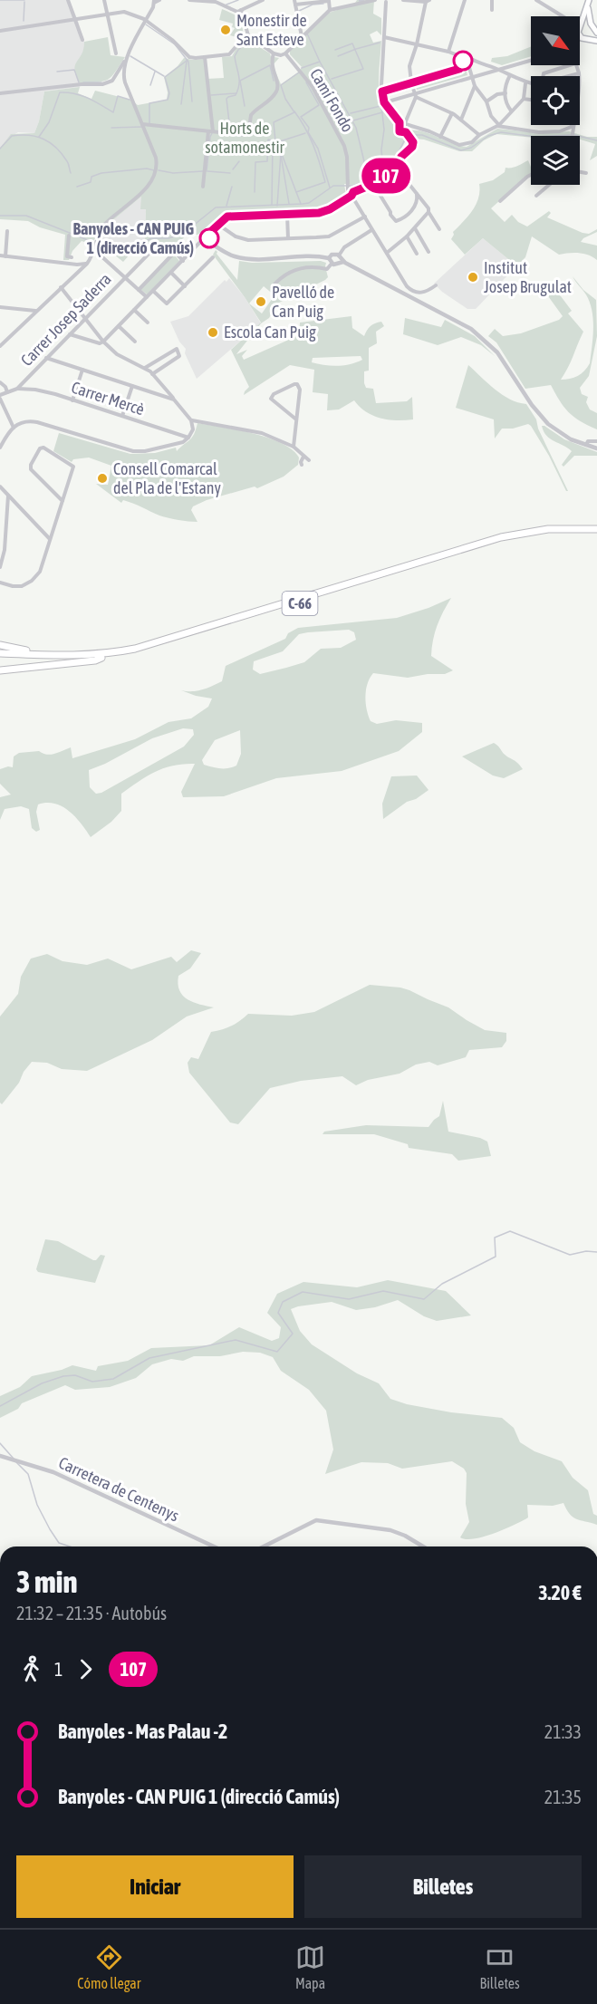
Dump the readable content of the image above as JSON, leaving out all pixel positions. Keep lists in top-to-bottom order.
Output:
{
  "streets": {
    "highway": ["C-66"],
    "street": [
      "Camí Fondo",
      "Carrer Josep Saderra",
      "Carrer Mercè",
      "Carretera de Centenys"
    ]
  },
  "crossings": [
    ["Carrer Josep Saderra", "Carrer Mercè"]
  ],
  "parks": ["Horts de sotamonestir"],
  "places": [
    "Monestir de Sant Esteve",
    "Banyoles - CAN PUIG 1 (direcció Camús)",
    "Institut Josep Brugulat",
    "Pavelló de Can Puig",
    "Escola Can Puig",
    "Consell Comarcal del Pla de l'Estany"
  ],
  "lines": ["bus line 107"],
  "north": "bottom right",
  "page": {
    "on_map": "107",
    "heading": ["3 min", "21:32 – 21:35 · Autobús", "3.20 €"],
    "legs": ["1", "107"],
    "list": [
      {
        "name": "Banyoles - Mas Palau -2",
        "value": "21:33"
      },
      {
        "name": "Banyoles - CAN PUIG 1 (direcció Camús)",
        "value": "21:35"
      }
    ],
    "buttons": ["Iniciar", "Billetes"],
    "tabs": ["Cómo llegar", "Mapa", "Billetes"]
  }
}
